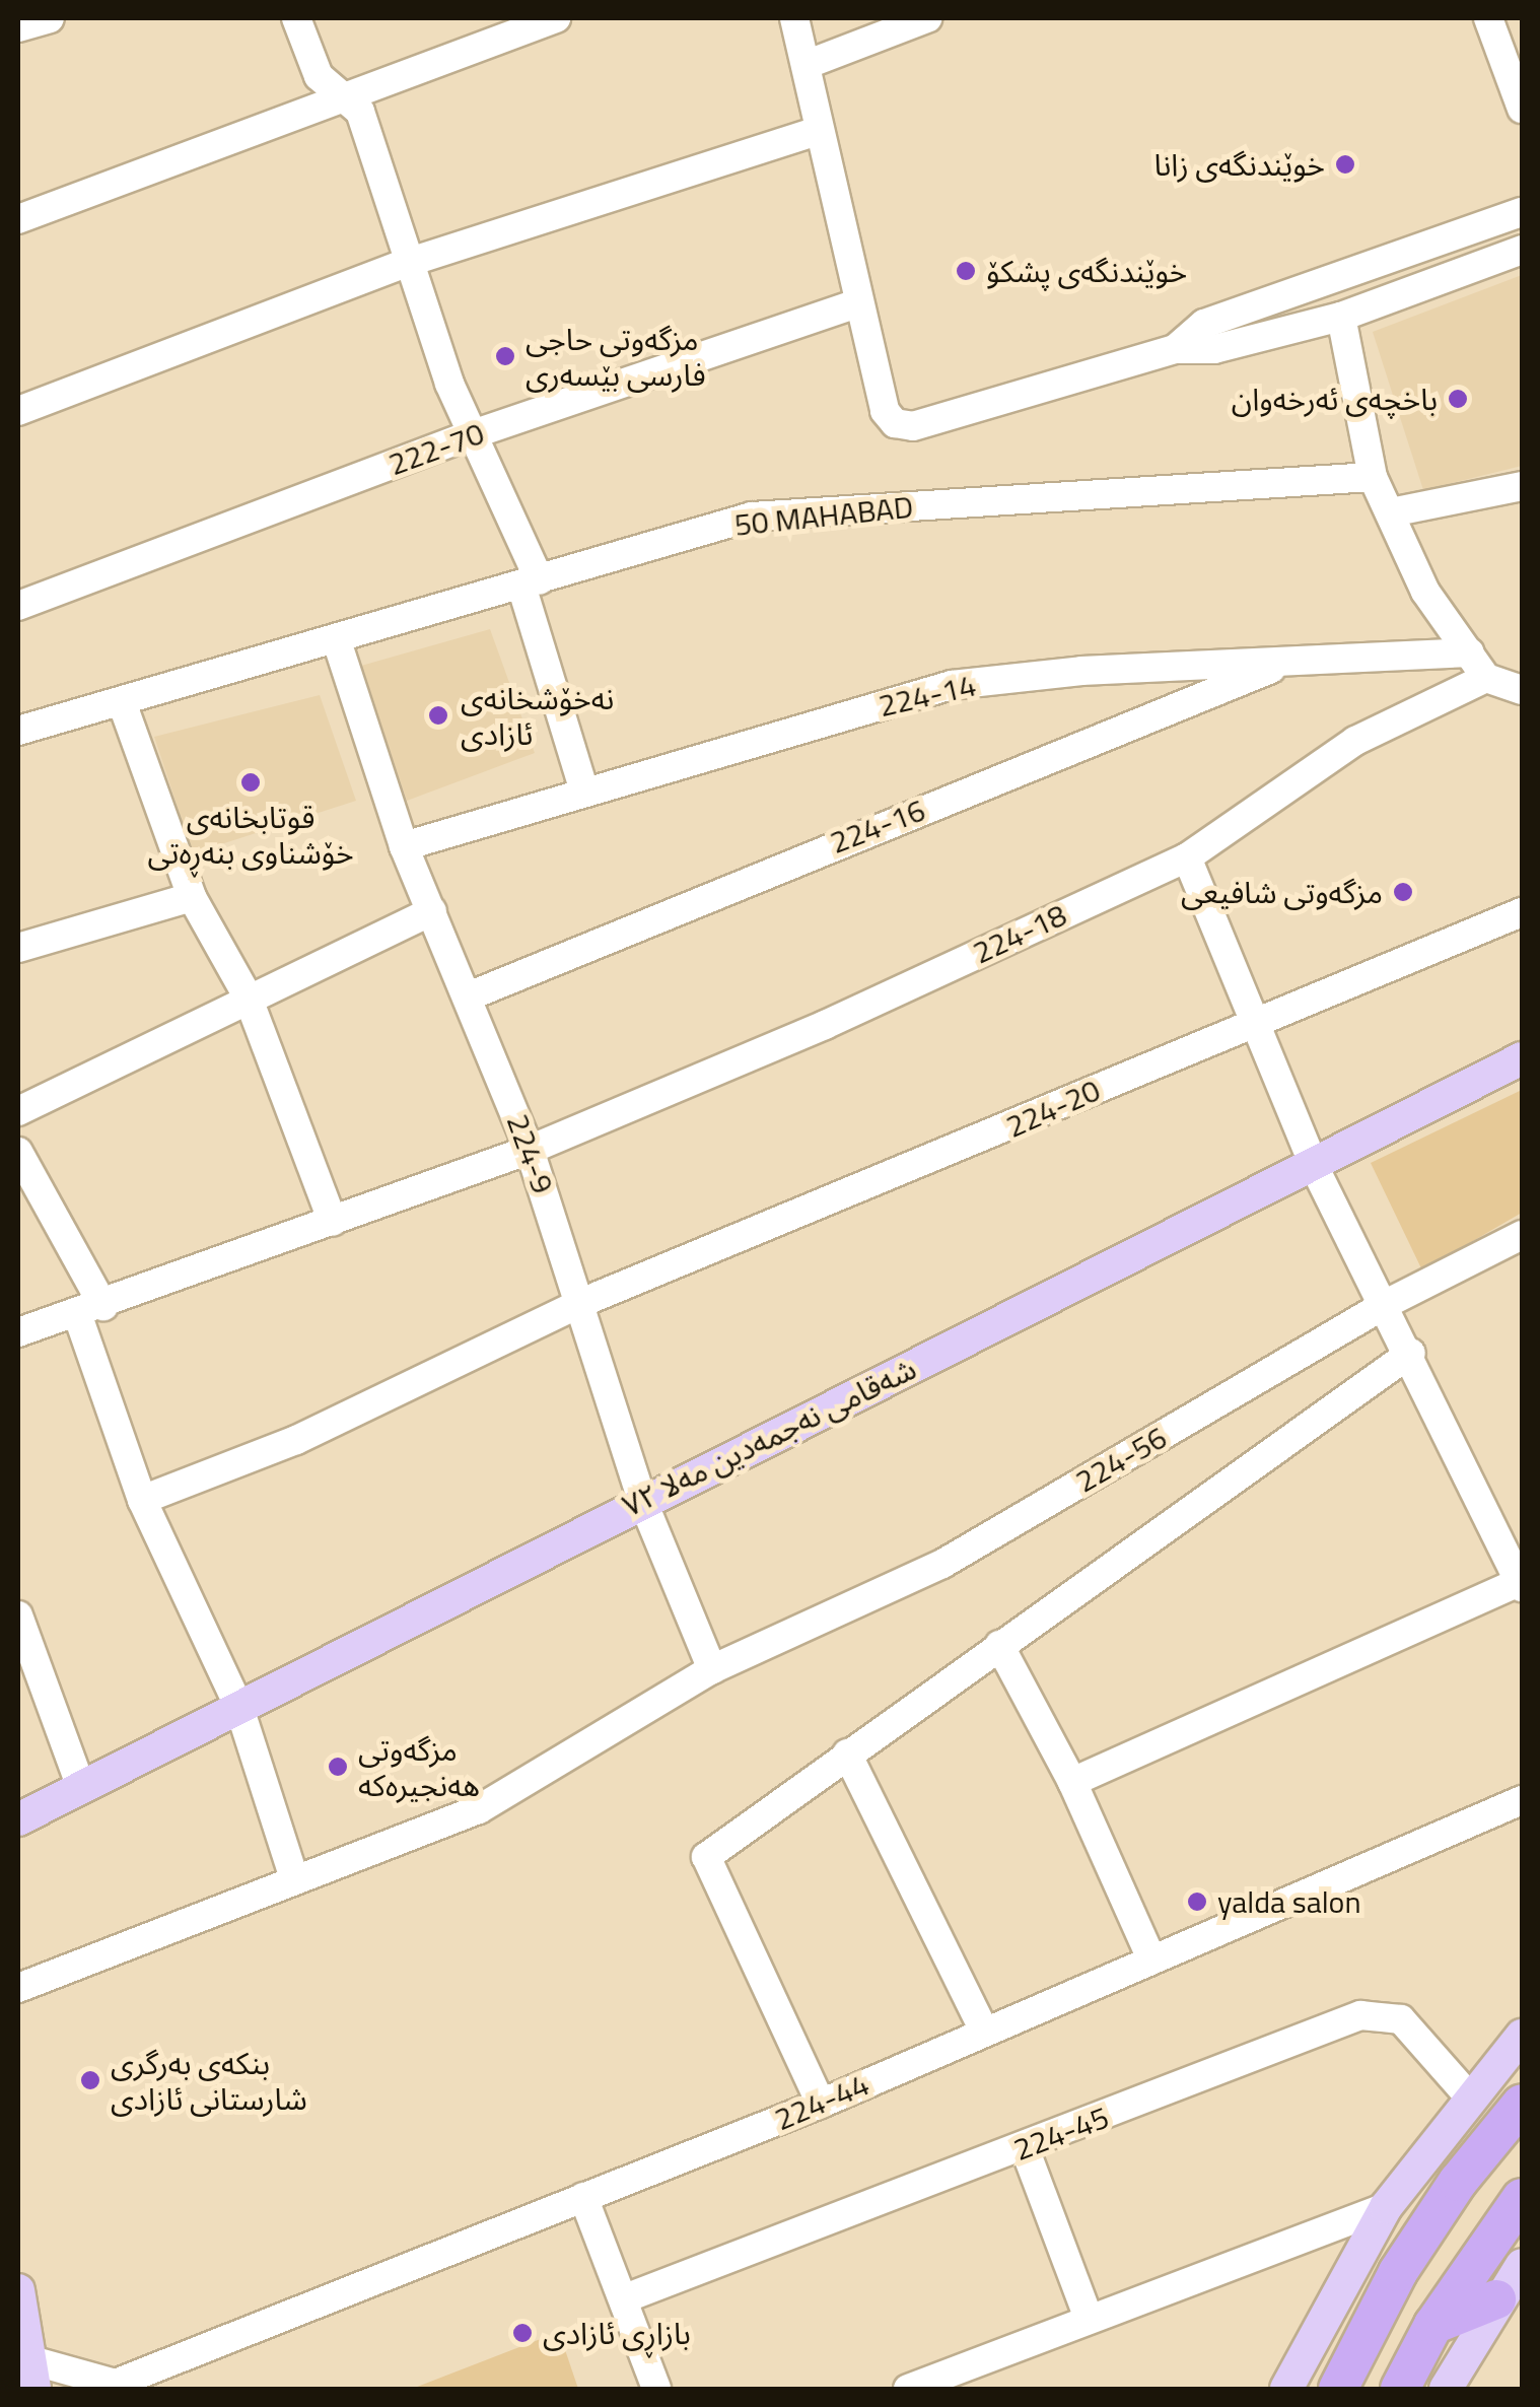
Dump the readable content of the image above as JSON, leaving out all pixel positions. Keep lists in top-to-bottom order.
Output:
{
  "streets": {
    "main road": ["شەقامی نەجمەدین مەلا ٧٢"],
    "street": [
      "222-70",
      "50 MAHABAD",
      "224-14",
      "224-16",
      "224-18",
      "224-20",
      "224-9",
      "224-56",
      "224-44",
      "224-45"
    ]
  },
  "crossings": [
    ["50 MAHABAD", "224-9"],
    ["224-14", "224-16"],
    ["224-14", "224-9"],
    ["224-16", "224-9"],
    ["224-18", "224-9"],
    ["224-20", "224-9"],
    ["224-9", "شەقامی نەجمەدین مەلا ٧٢"],
    ["224-9", "224-56"]
  ],
  "places": [
    "خوێندنگەی زانا",
    "خوێندنگەی پشکۆ",
    "مزگەوتی حاجی فارسی بێسەری",
    "باخچەی ئەرخەوان",
    "نەخۆشخانەی ئازادی",
    "قوتابخانەی خۆشناوی بنەڕەتی",
    "مزگەوتی شافیعی",
    "مزگەوتی ھەنجیرەکە",
    "yalda salon",
    "بنکەی بەرگری شارستانی ئازادی",
    "بازاڕی ئازادی"
  ]
}
